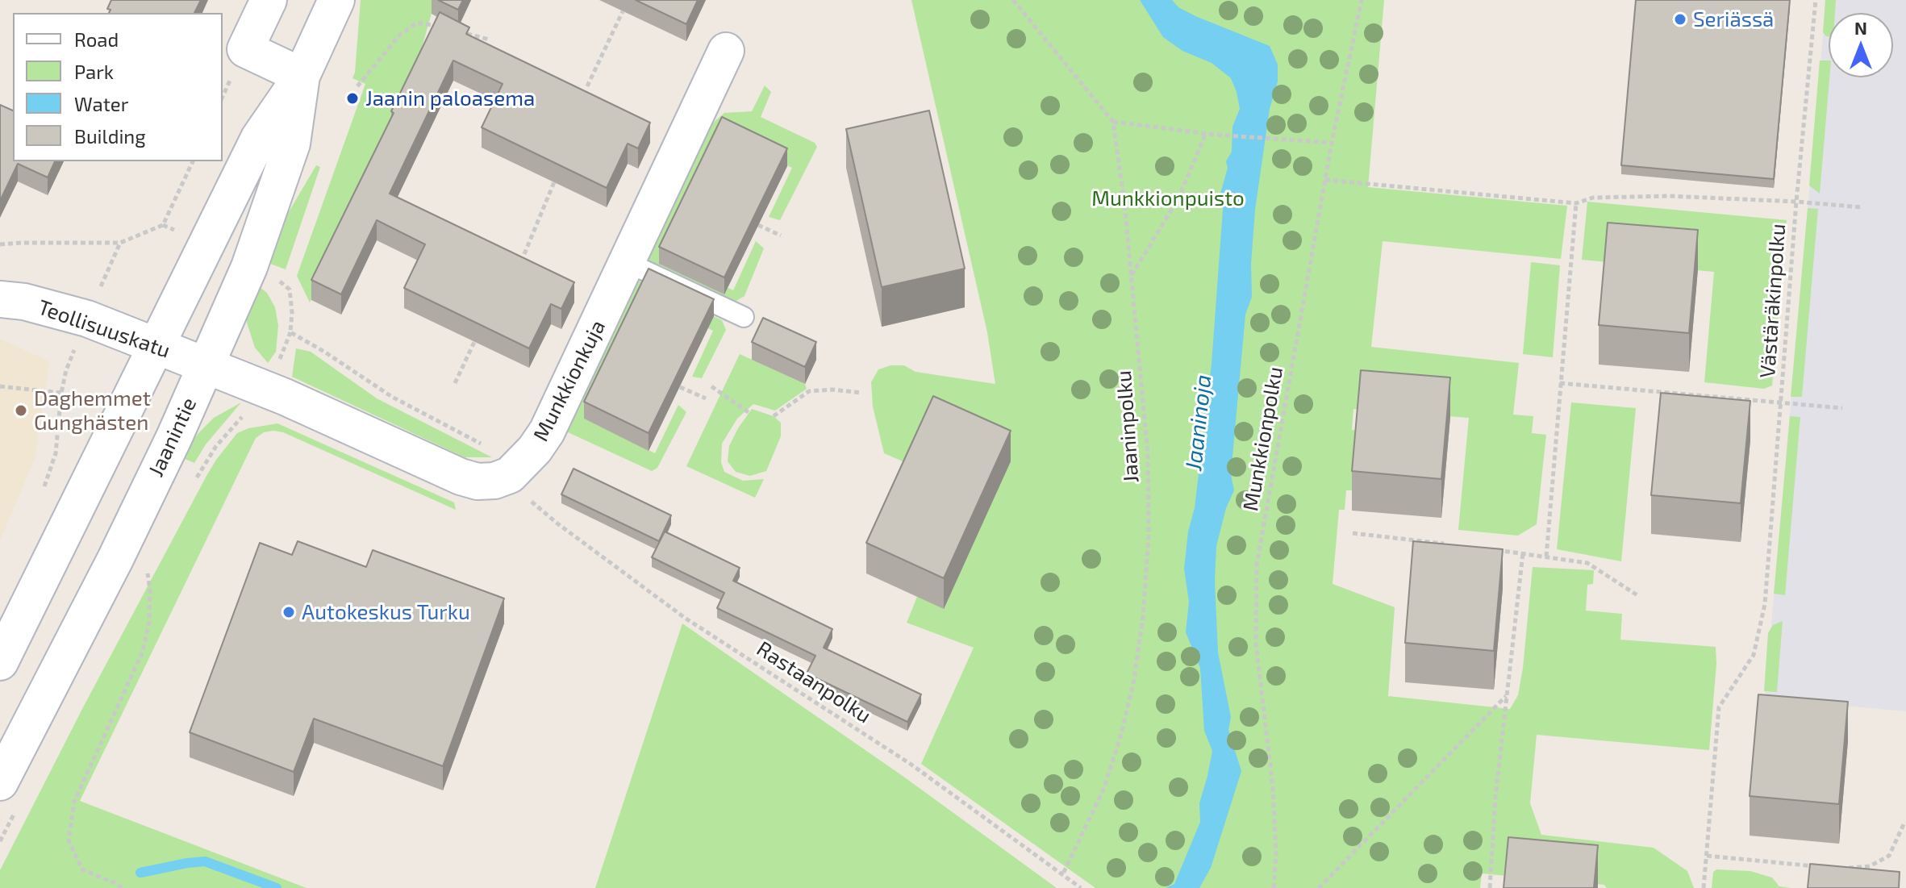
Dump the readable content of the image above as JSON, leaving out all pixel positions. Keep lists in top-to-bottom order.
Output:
{
  "streets": {
    "main road": ["Teollisuuskatu", "Munkkionkuja", "Jaanintie"],
    "path": [
      "Västäräkinpolku",
      "Jaaninpolku",
      "Munkkionpolku",
      "Rastaanpolku"
    ]
  },
  "crossings": [
    ["Teollisuuskatu", "Munkkionkuja"],
    ["Teollisuuskatu", "Jaanintie"],
    ["Munkkionkuja", "Jaanintie"],
    ["Jaaninpolku", "Rastaanpolku"]
  ],
  "water": ["Jaaninoja"],
  "parks": ["Munkkionpuisto"],
  "places": [
    "Seriässä",
    "Jaanin paloasema",
    "Daghemmet Gunghästen",
    "Autokeskus Turku"
  ],
  "legend": [
    "Road",
    "Park",
    "Water",
    "Building"
  ],
  "north": "top"
}
